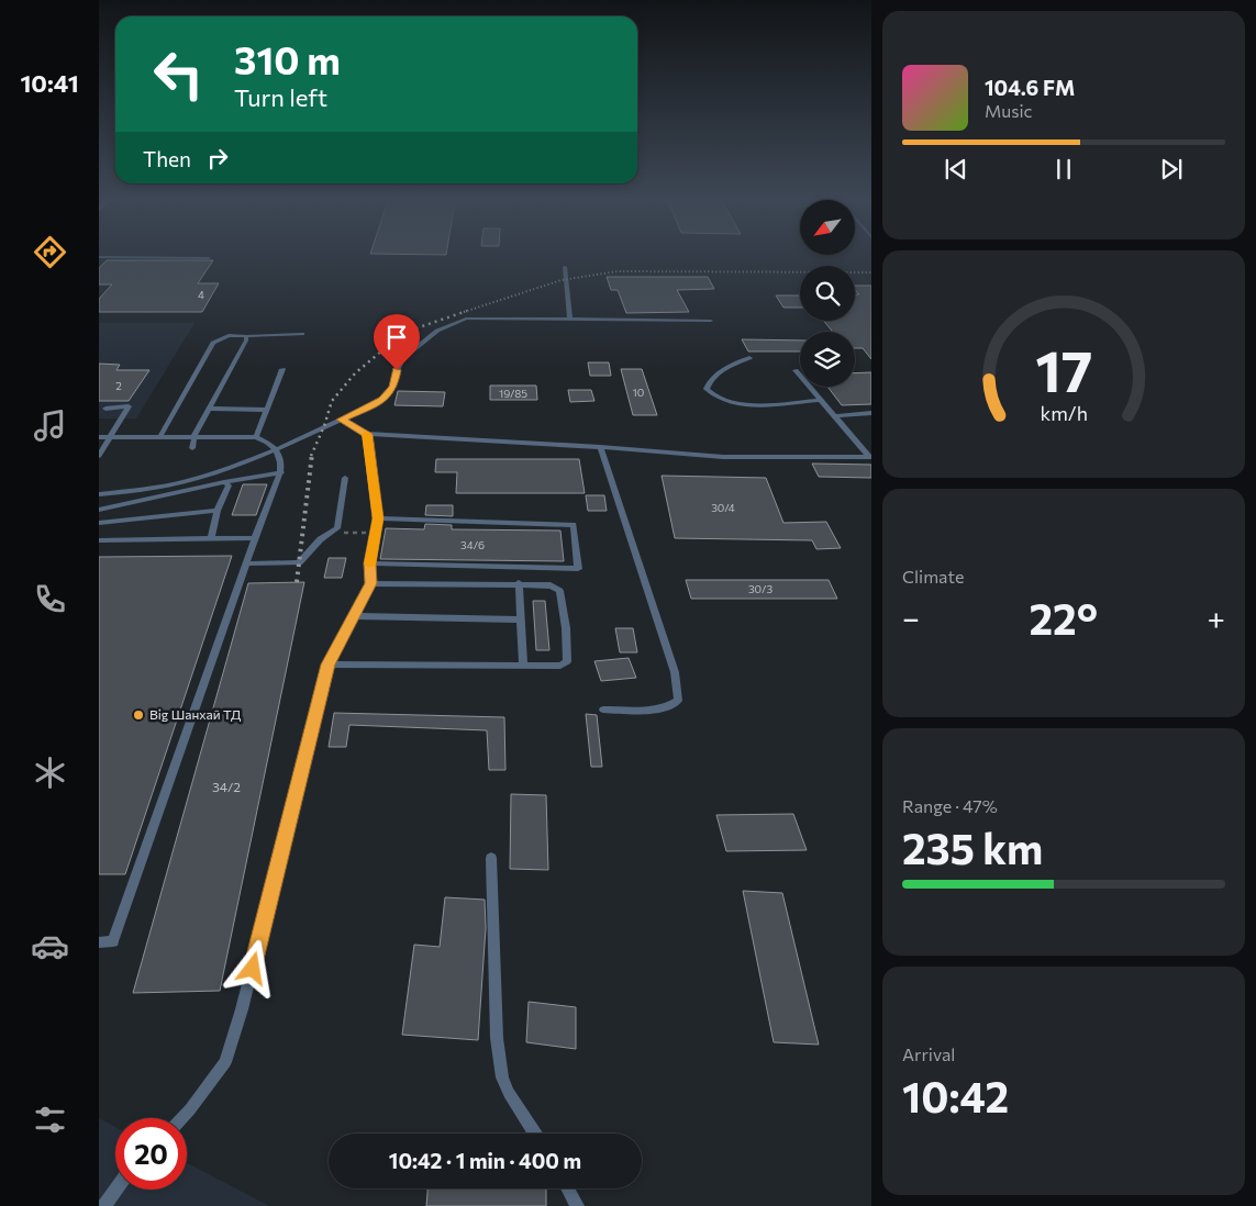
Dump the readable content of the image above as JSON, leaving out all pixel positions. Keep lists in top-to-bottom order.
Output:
{
  "places": ["Big Шанхай ТД"],
  "house_numbers": [
    "4",
    "2",
    "10",
    "19/85",
    "30/4",
    "34/6",
    "30/3",
    "34/2"
  ],
  "north": "bottom left",
  "page": {
    "tabs": "10:41",
    "turn": ["310 m", "Turn left"],
    "song": ["104.6 FM", "Music"],
    "then": "Then",
    "tile": [
      "Climate",
      ["Range · 47%", "235 km"],
      ["Arrival", "10:42"]
    ],
    "heat": ["−", "22°", "+"],
    "limit": "20",
    "trip": "10:42 · 1 min · 400 m",
    "gauge": ["17", "km/h"]
  }
}
